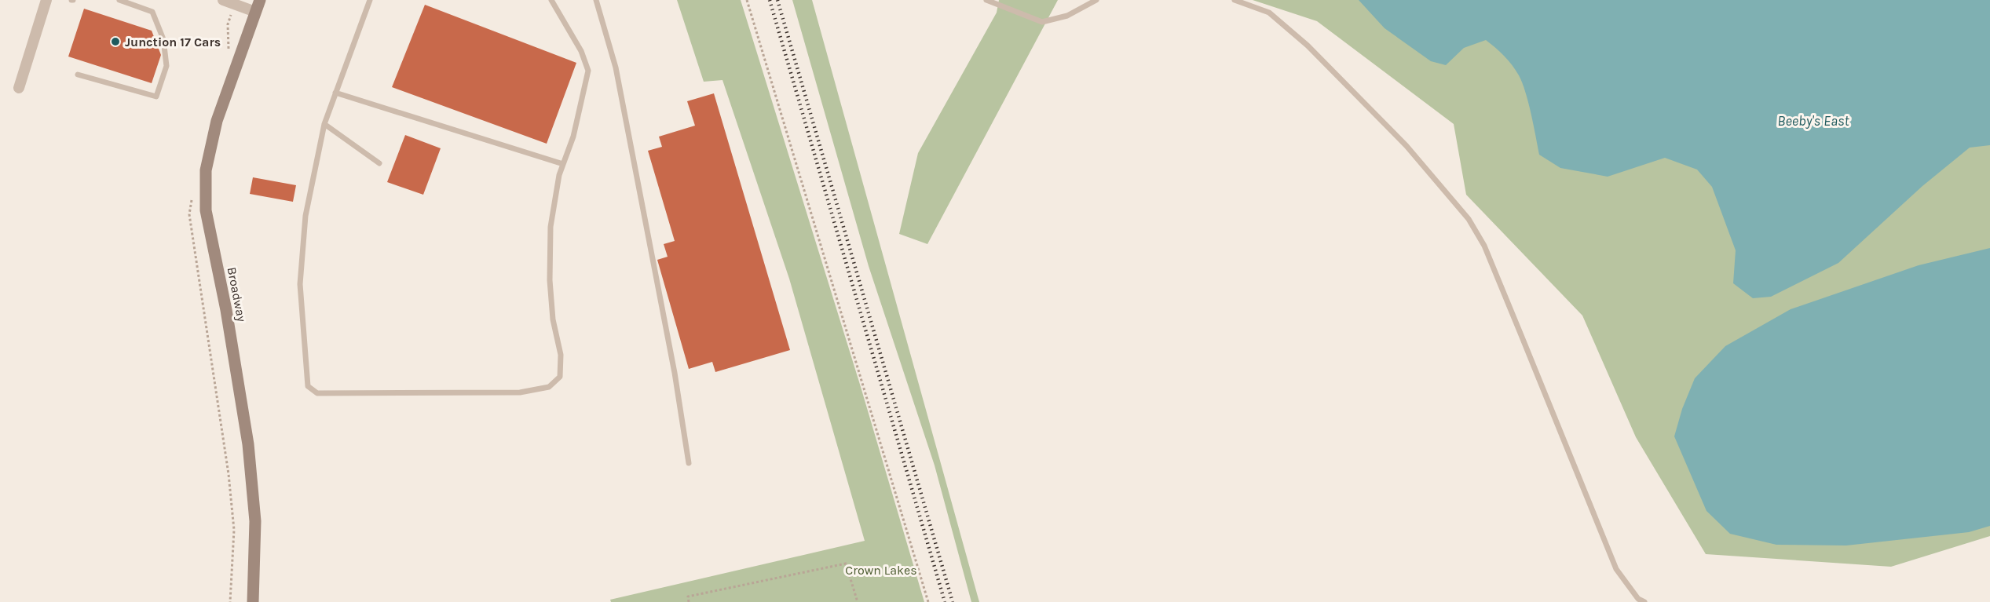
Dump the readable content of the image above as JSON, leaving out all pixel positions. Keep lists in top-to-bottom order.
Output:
{
  "streets": {
    "main road": ["Broadway"]
  },
  "water": ["Beeby's East"],
  "parks": ["Crown Lakes"],
  "places": ["Junction 17 Cars"]
}
